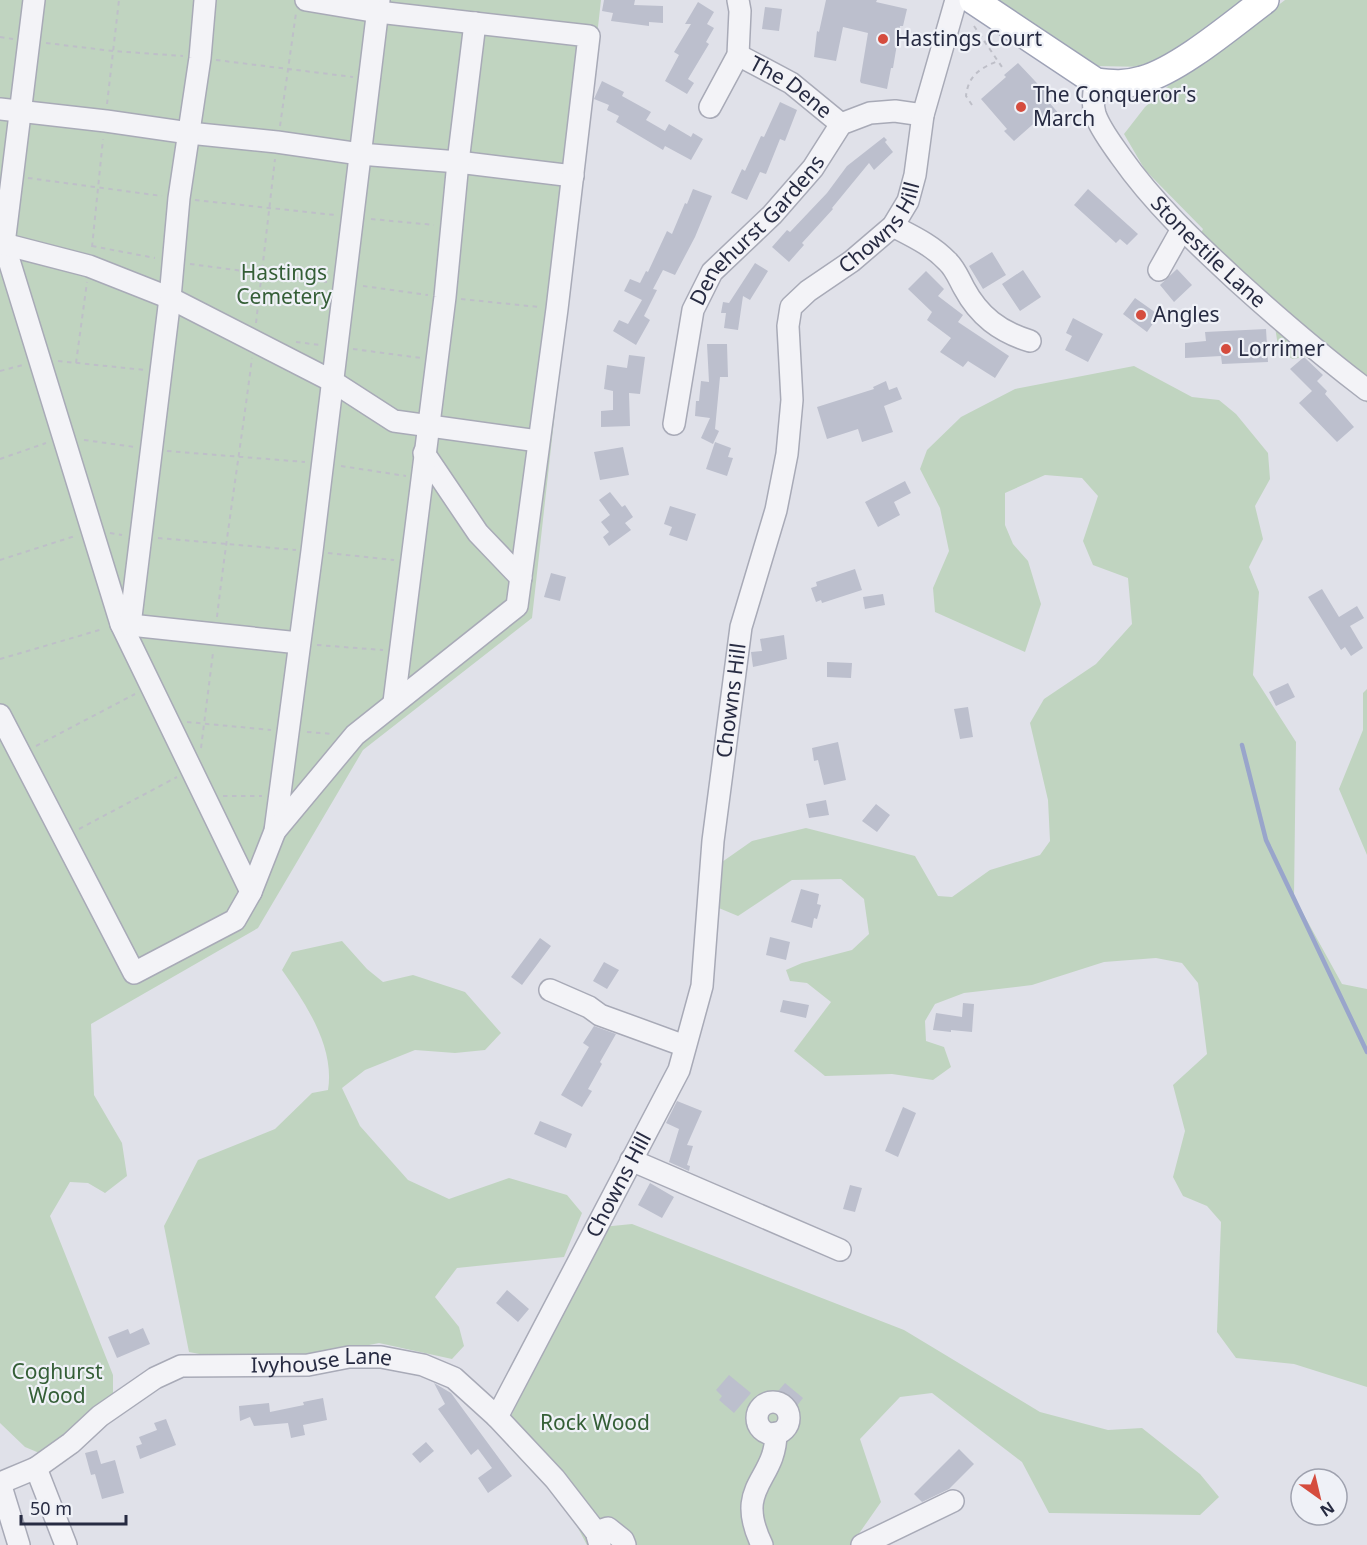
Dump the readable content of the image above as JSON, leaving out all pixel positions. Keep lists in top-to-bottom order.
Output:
{
  "streets": {
    "street": [
      "The Dene",
      "Chowns Hill",
      "Denehurst Gardens",
      "Stonestile Lane",
      "Ivyhouse Lane"
    ]
  },
  "crossings": [
    ["The Dene", "Denehurst Gardens"],
    ["Chowns Hill", "Ivyhouse Lane"]
  ],
  "parks": ["Hastings Cemetery", "Coghurst Wood", "Rock Wood"],
  "places": [
    "Hastings Court",
    "The Conqueror's March",
    "Angles",
    "Lorrimer"
  ],
  "scale_bar": "50 m",
  "north": "bottom right"
}
